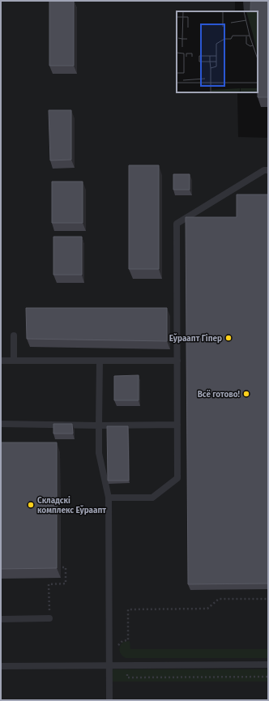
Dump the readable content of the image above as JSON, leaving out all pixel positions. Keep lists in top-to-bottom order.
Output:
{
  "places": ["Еўраапт Гіпер", "Всё готово!", "Складскі комплекс Еўраапт"]
}
